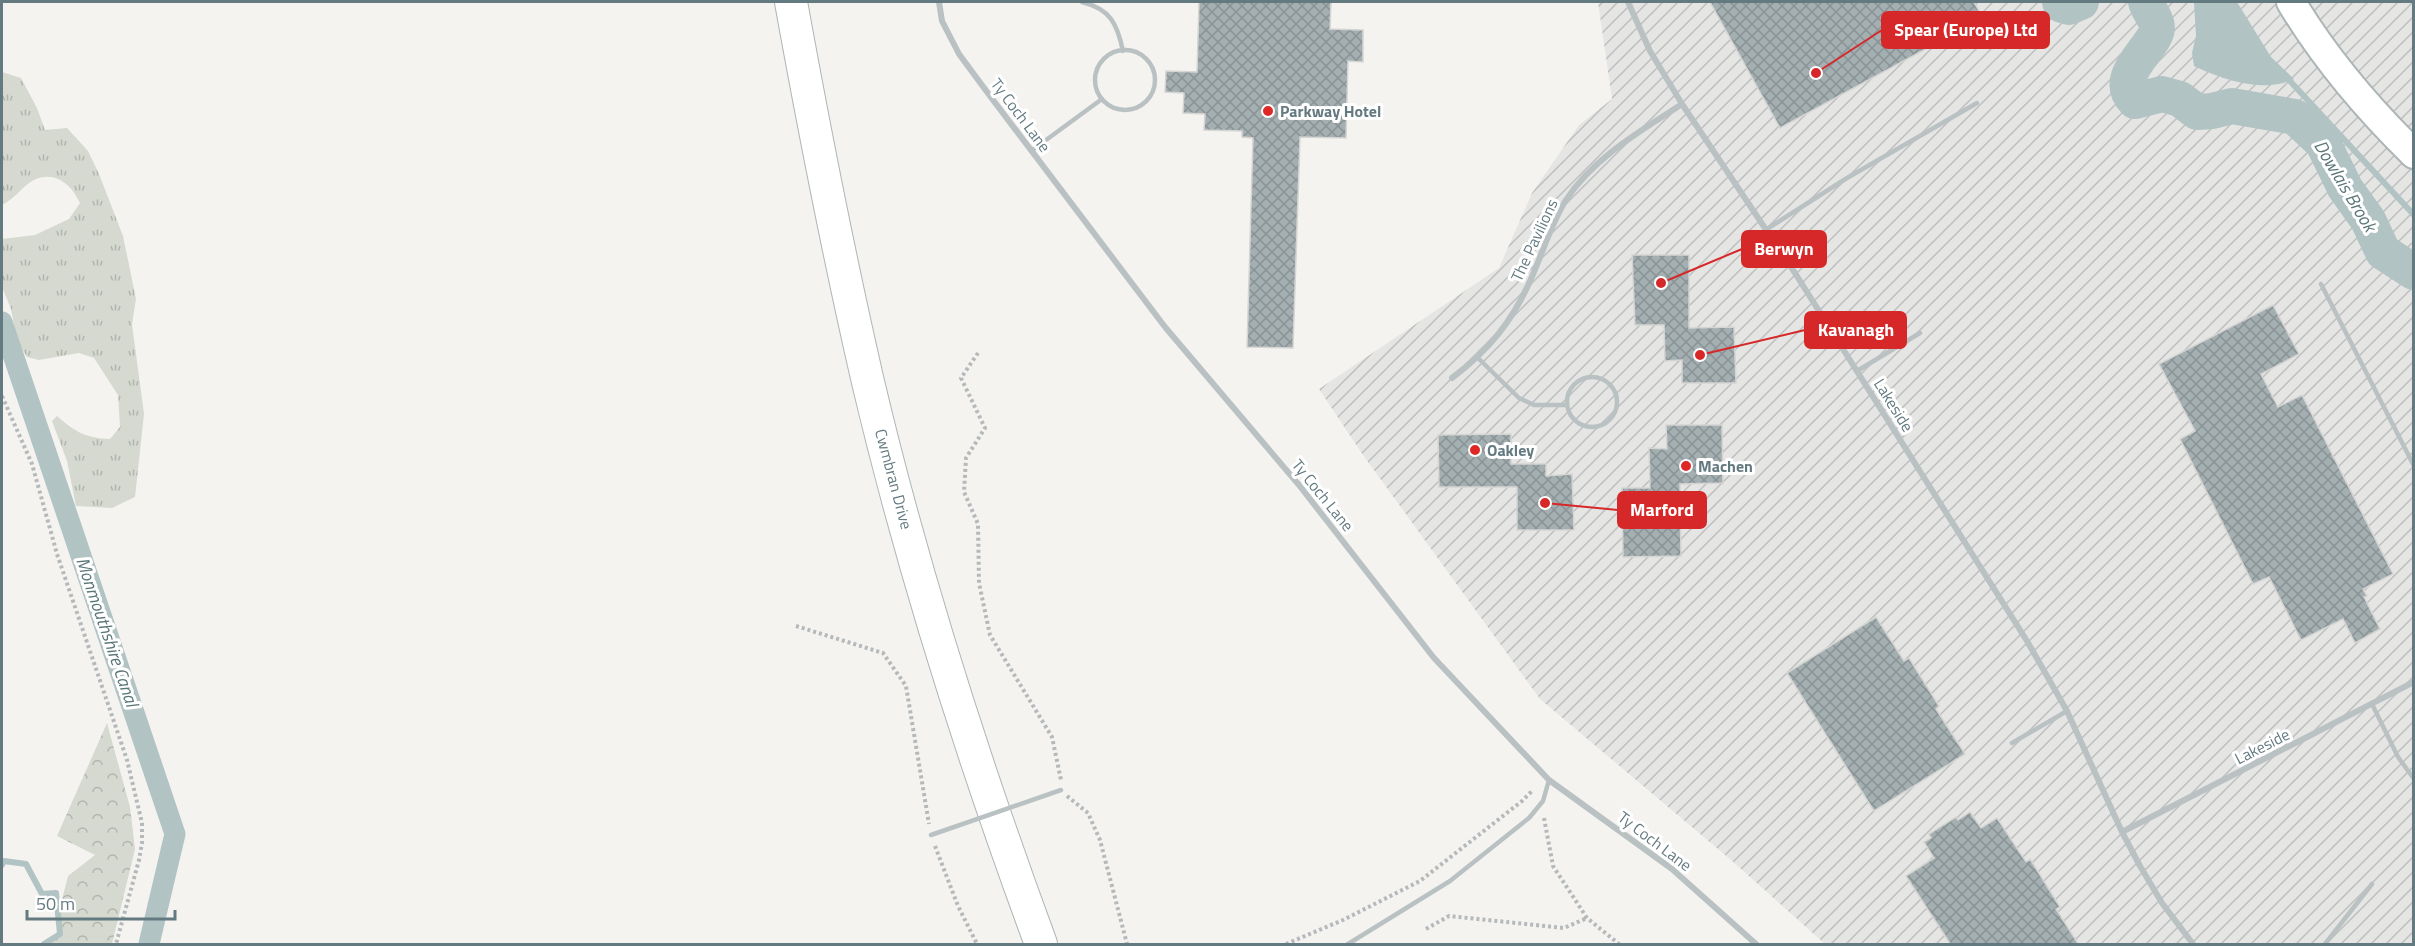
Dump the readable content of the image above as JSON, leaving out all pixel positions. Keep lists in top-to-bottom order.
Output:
{
  "streets": {
    "main road": ["Cwmbran Drive"],
    "street": ["Ty Coch Lane", "The Pavilions", "Lakeside"]
  },
  "crossings": [
    ["The Pavilions", "Lakeside"]
  ],
  "water": ["Dowlais Brook", "Monmouthshire Canal"],
  "places": [
    "Spear (Europe) Ltd",
    "Parkway Hotel",
    "Berwyn",
    "Kavanagh",
    "Oakley",
    "Machen",
    "Marford"
  ],
  "scale_bar": "50 m"
}
